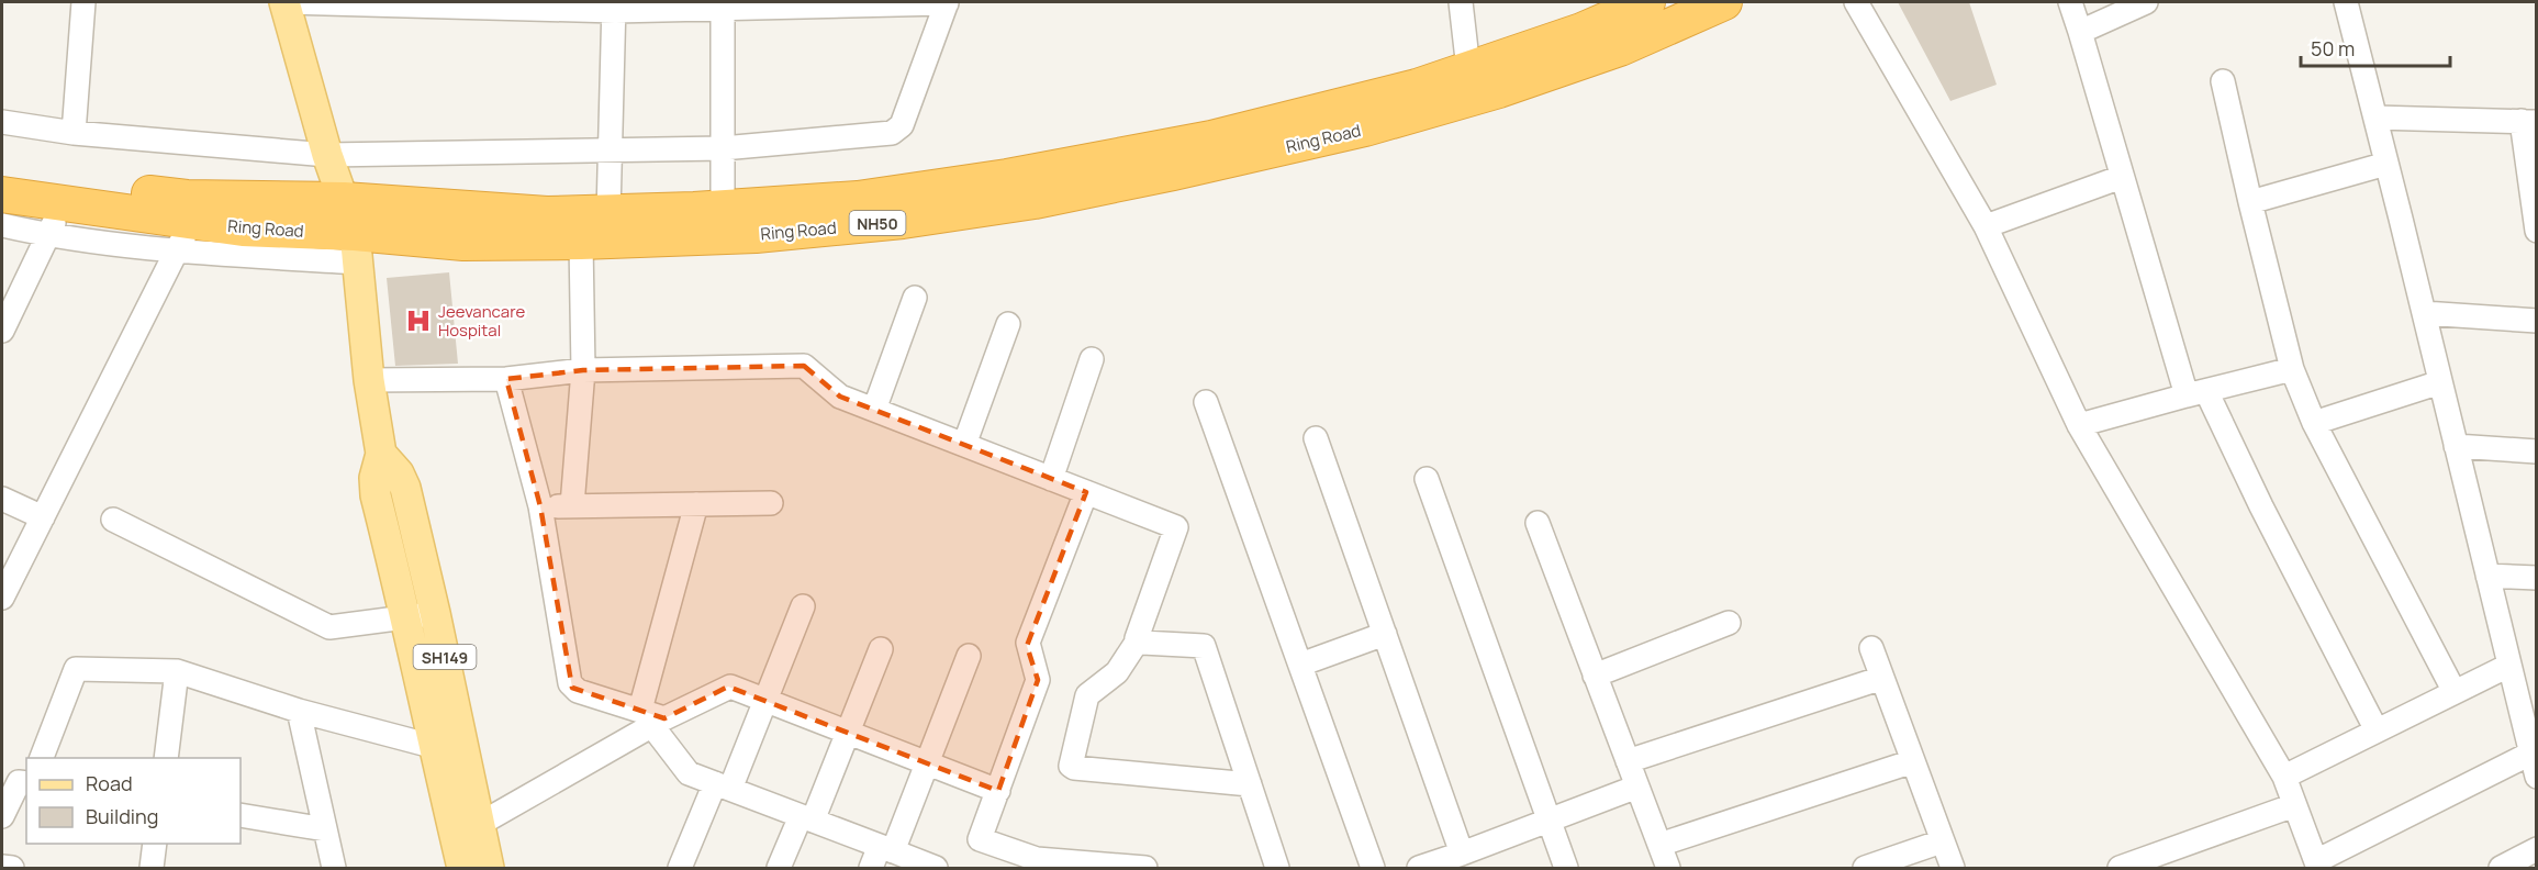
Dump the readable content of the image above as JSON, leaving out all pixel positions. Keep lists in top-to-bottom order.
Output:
{
  "streets": {
    "highway": ["Ring Road", "NH50"],
    "main road": ["SH149"]
  },
  "crossings": [
    ["Ring Road", "SH149"]
  ],
  "places": {
    "hospital": ["Jeevancare Hospital"]
  },
  "legend": ["Road", "Building"],
  "scale_bar": "50 m"
}
